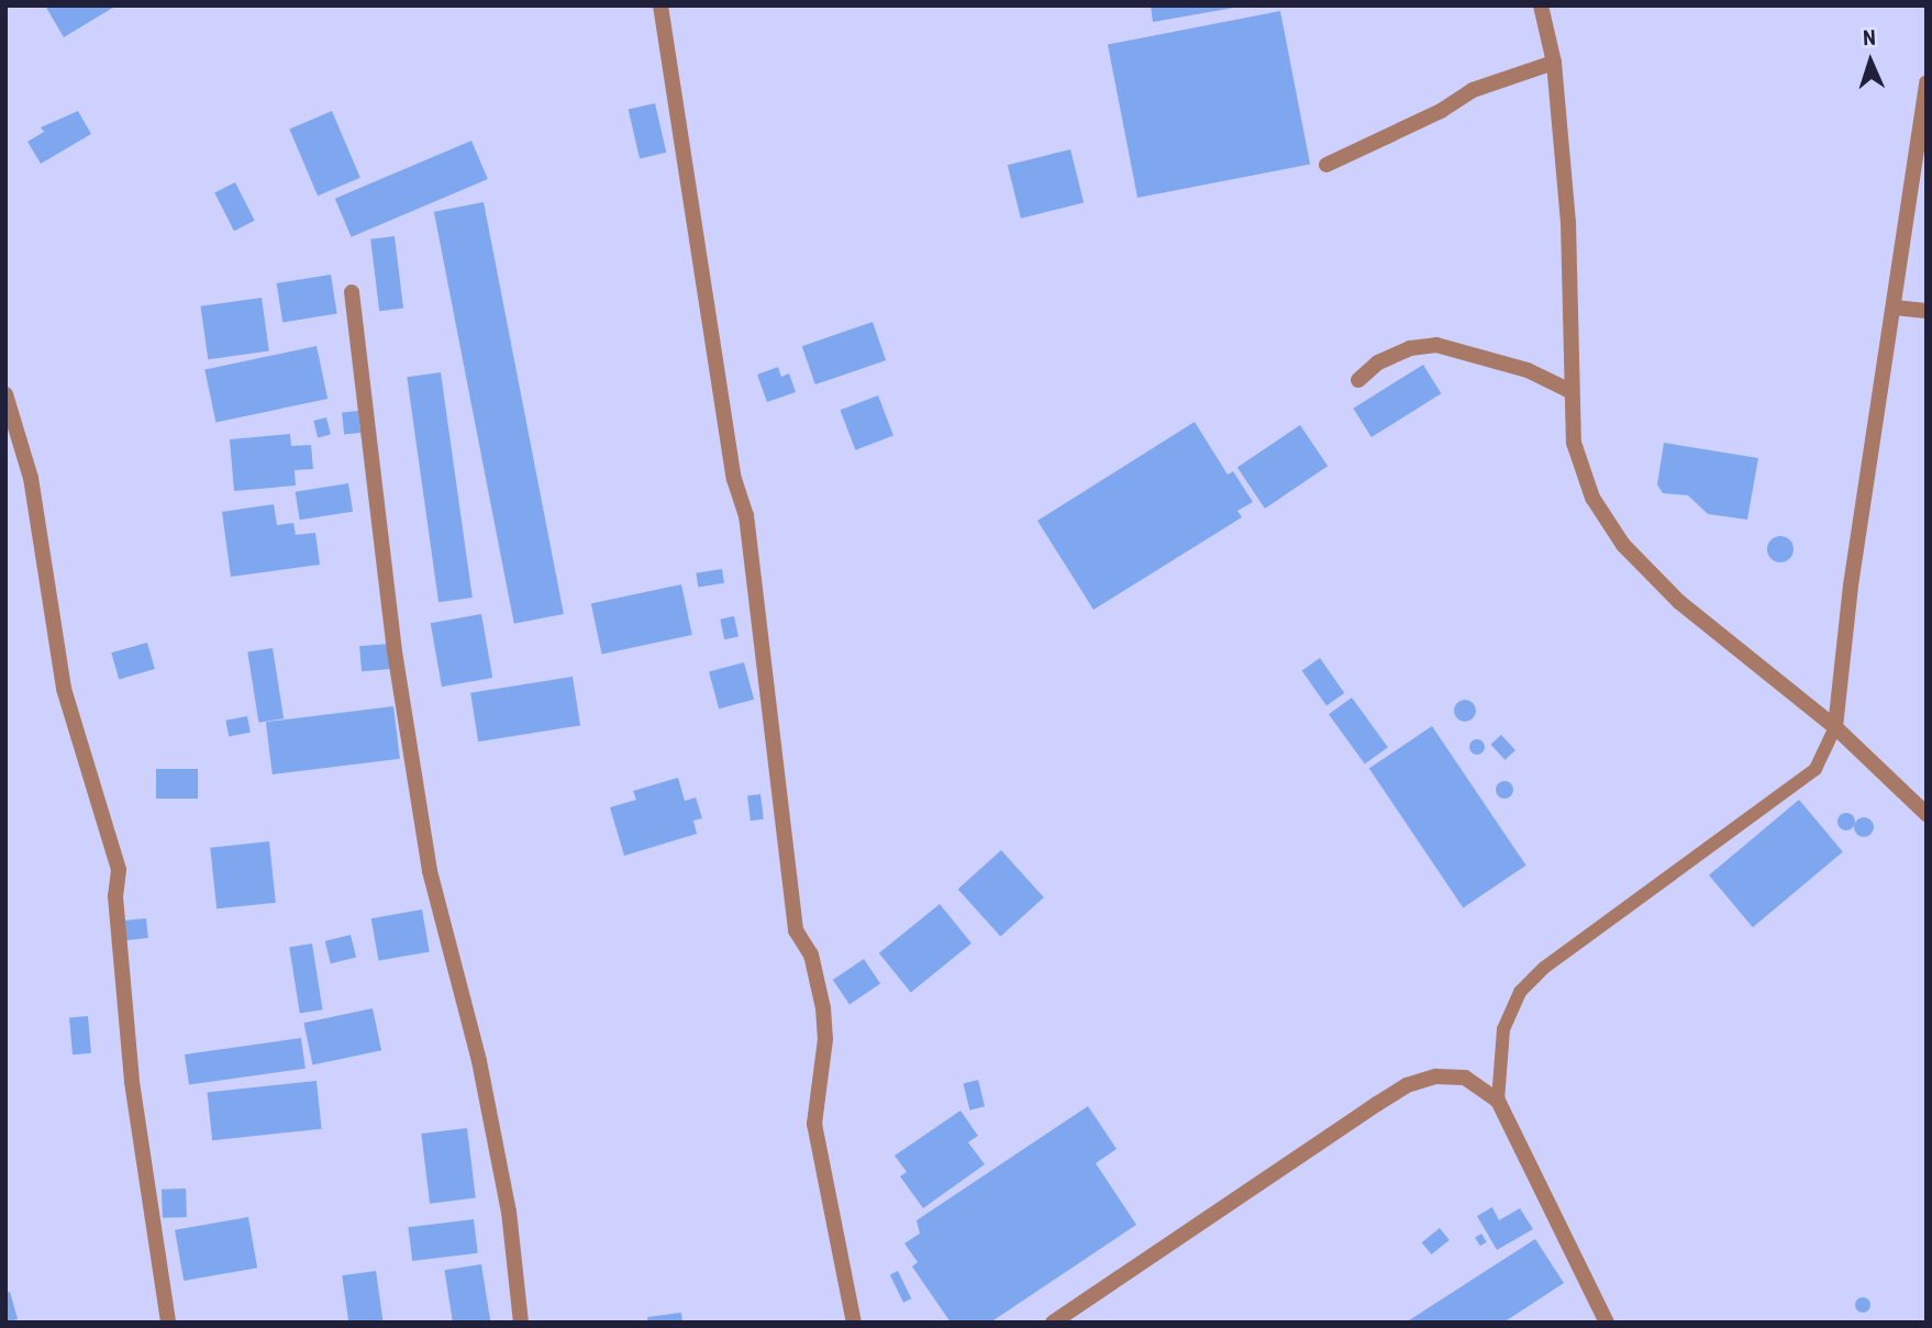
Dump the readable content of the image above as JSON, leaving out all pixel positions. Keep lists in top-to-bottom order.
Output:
{
  "north": "top"
}
